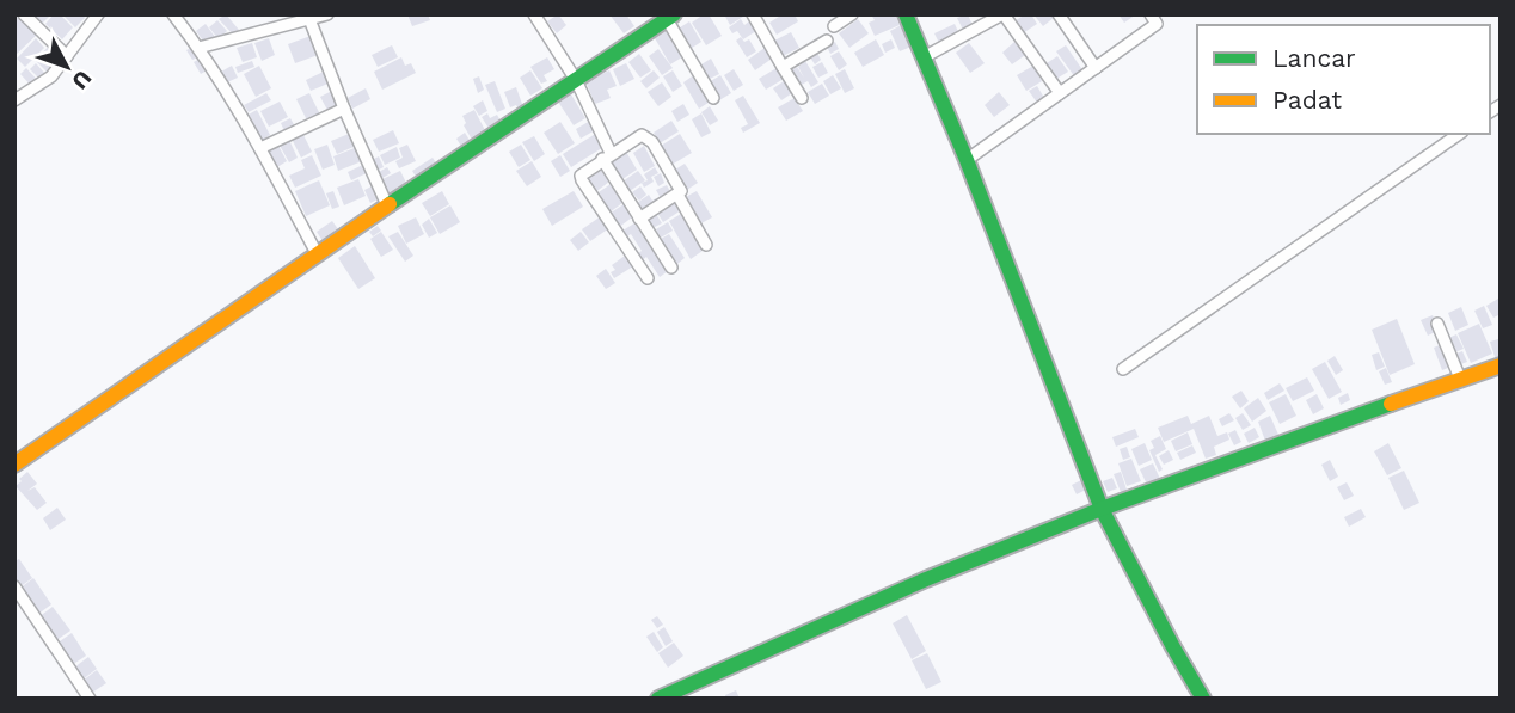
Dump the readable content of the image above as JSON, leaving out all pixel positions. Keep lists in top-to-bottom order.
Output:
{
  "legend": ["Lancar", "Padat"],
  "north": "bottom right"
}
